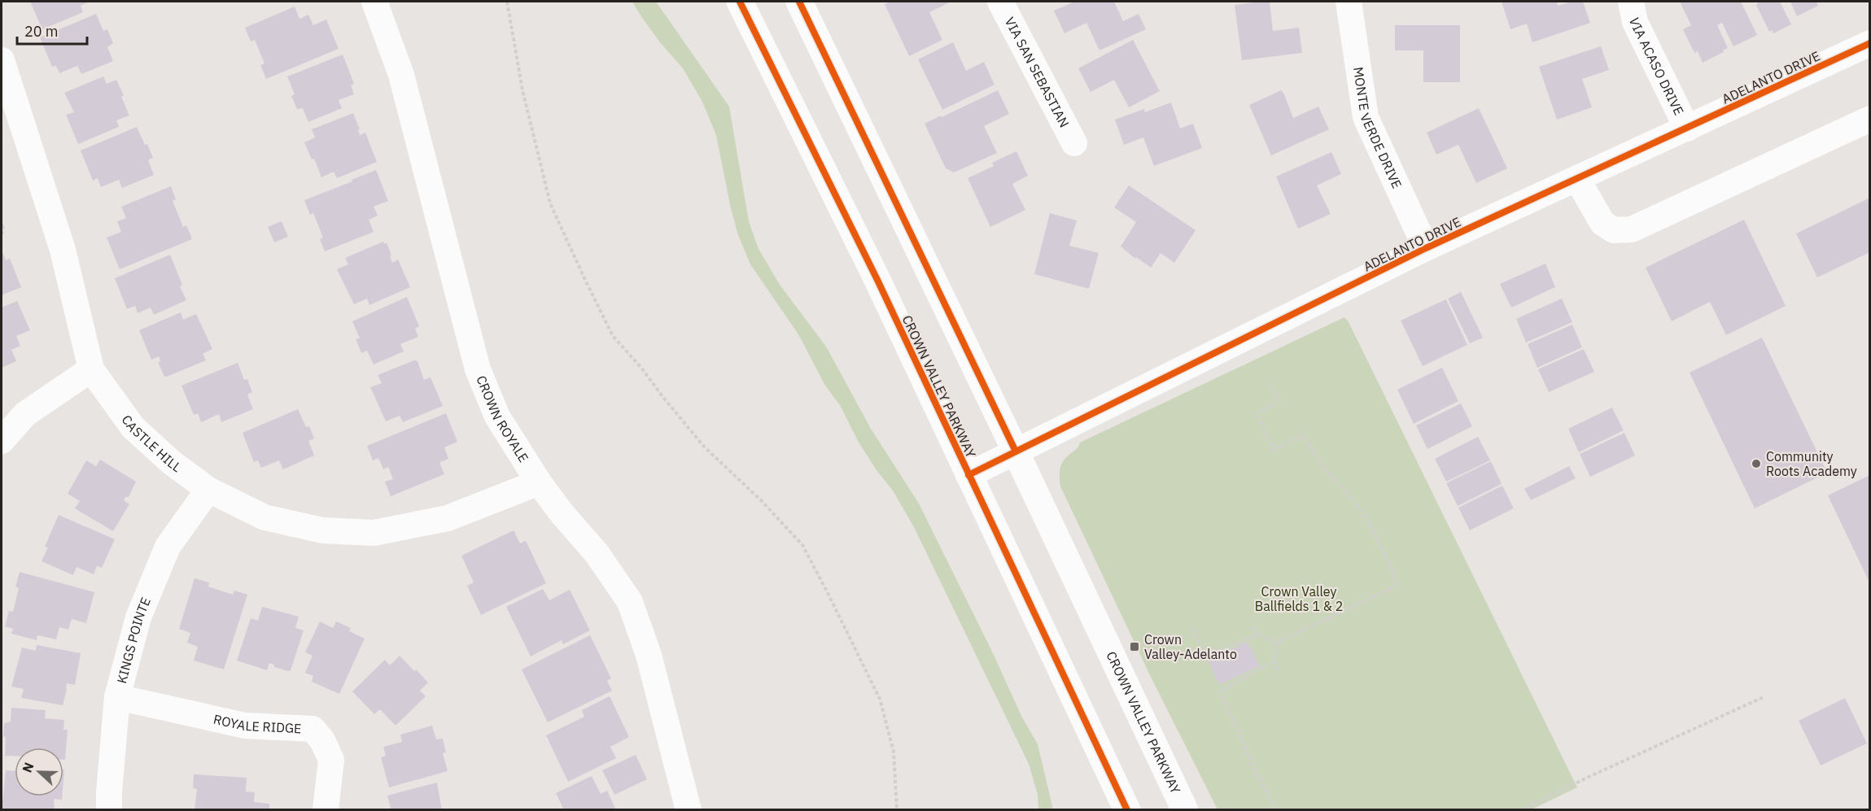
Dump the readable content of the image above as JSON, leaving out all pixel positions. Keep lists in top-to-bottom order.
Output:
{
  "streets": {
    "main road": ["CROWN VALLEY PARKWAY"],
    "street": [
      "VIA ACASO DRIVE",
      "VIA SAN SEBASTIAN",
      "ADELANTO DRIVE",
      "MONTE VERDE DRIVE",
      "CROWN ROYALE",
      "CASTLE HILL",
      "KINGS POINTE",
      "ROYALE RIDGE"
    ]
  },
  "crossings": [
    ["VIA ACASO DRIVE", "ADELANTO DRIVE"],
    ["ADELANTO DRIVE", "MONTE VERDE DRIVE"],
    ["ADELANTO DRIVE", "CROWN VALLEY PARKWAY"],
    ["CROWN ROYALE", "CASTLE HILL"],
    ["CASTLE HILL", "KINGS POINTE"],
    ["KINGS POINTE", "ROYALE RIDGE"]
  ],
  "parks": ["Crown Valley Ballfields 1 & 2"],
  "places": {
    "other": ["Community Roots Academy"],
    "transit": ["Crown Valley-Adelanto"]
  },
  "scale_bar": "20 m",
  "north": "left"
}
